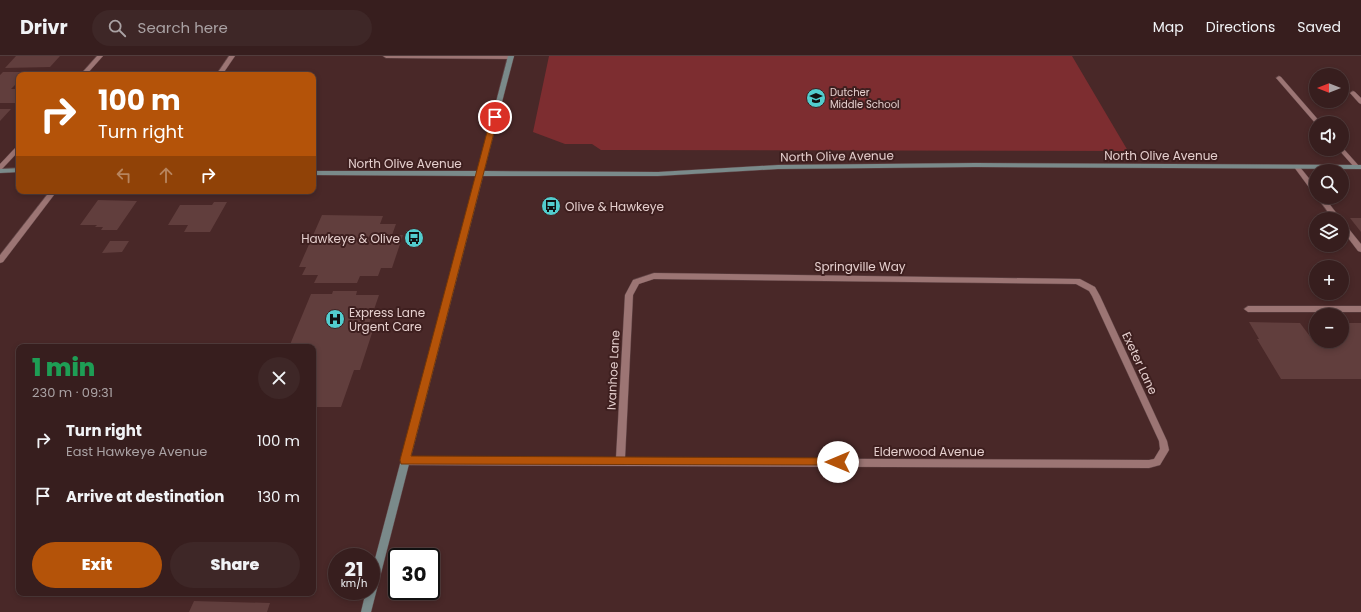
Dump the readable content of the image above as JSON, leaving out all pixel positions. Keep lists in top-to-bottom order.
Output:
{
  "streets": {
    "street": [
      "North Olive Avenue",
      "Springville Way",
      "Exeter Lane",
      "Ivanhoe Lane",
      "Elderwood Avenue"
    ]
  },
  "crossings": [
    ["Springville Way", "Exeter Lane"],
    ["Springville Way", "Ivanhoe Lane"],
    ["Exeter Lane", "Elderwood Avenue"],
    ["Ivanhoe Lane", "Elderwood Avenue"]
  ],
  "places": {
    "school or university": ["Dutcher Middle School"],
    "bus stop": ["Olive & Hawkeye", "Hawkeye & Olive"],
    "hospital": ["Express Lane Urgent Care"]
  },
  "north": "left",
  "page": {
    "header": "Drivr",
    "search": "Search here",
    "nav": ["Map", "Directions", "Saved"],
    "map_buttons": ["+", "−"],
    "turn": ["100 m", "Turn right"],
    "heading": ["1 min", "230 m · 09:31"],
    "list": [
      {
        "name": "Turn right",
        "note": "East Hawkeye Avenue",
        "value": "100 m"
      },
      {
        "name": "Arrive at destination",
        "value": "130 m"
      }
    ],
    "buttons": ["Exit", "Share"],
    "speed": "21 km/h",
    "limit": "30"
  }
}
